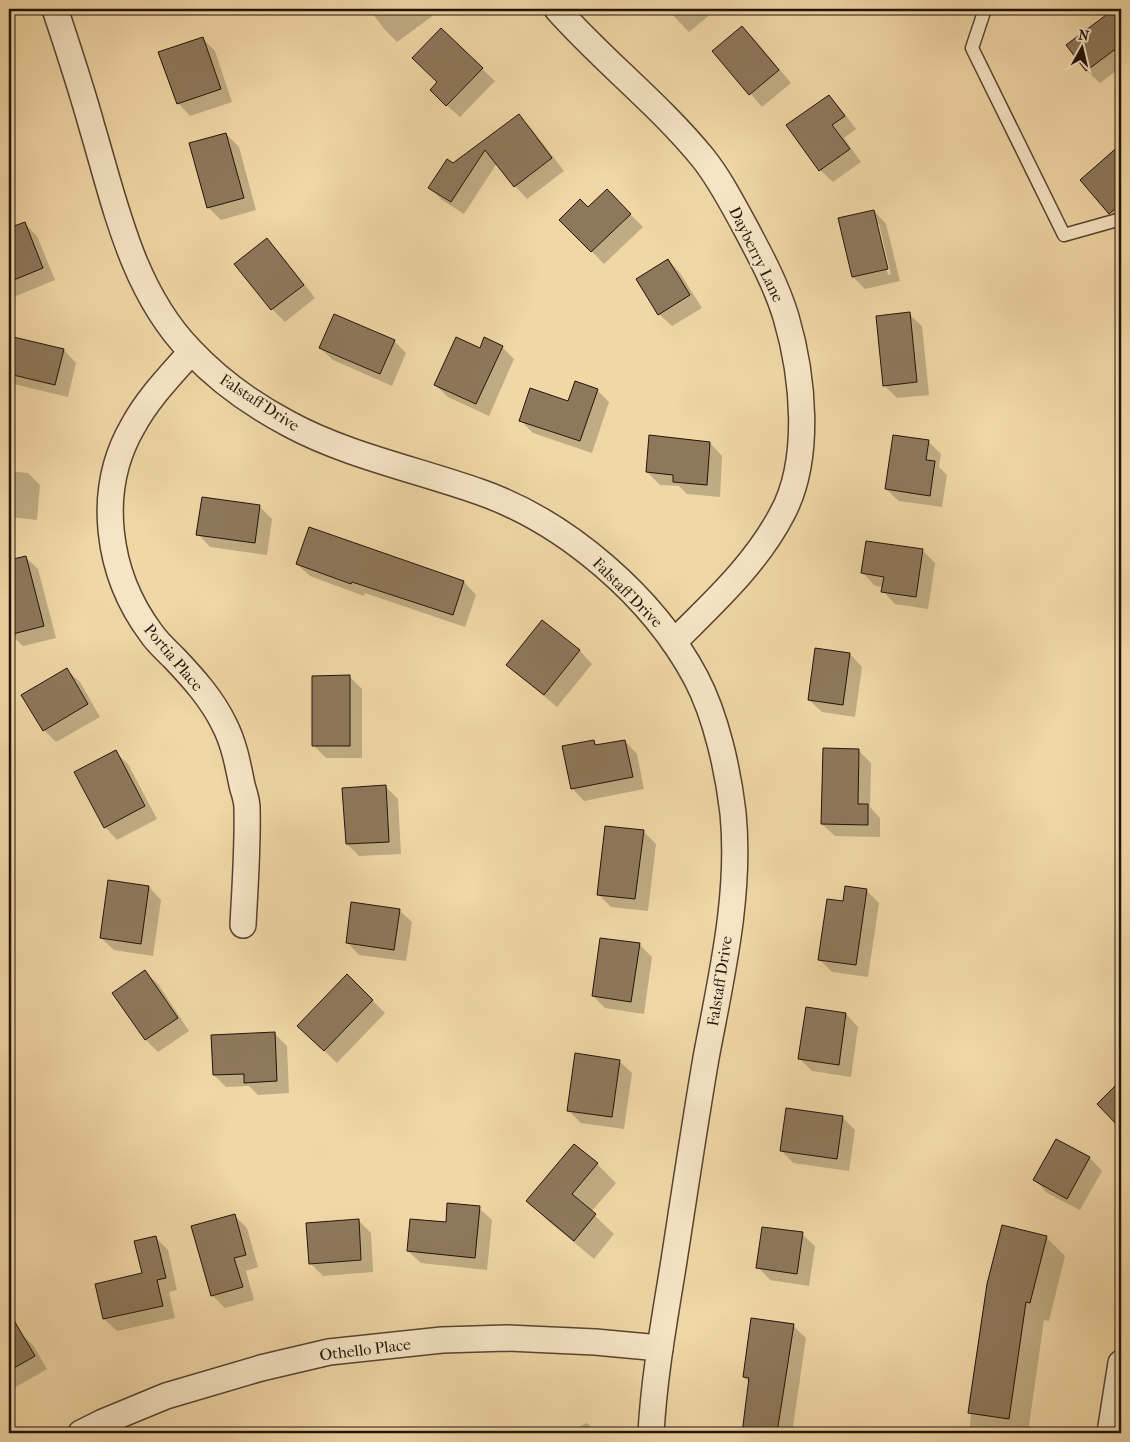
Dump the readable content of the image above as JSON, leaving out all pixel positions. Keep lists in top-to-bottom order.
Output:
{
  "streets": {
    "street": [
      "Dayberry Lane",
      "Falstaff Drive",
      "Portia Place",
      "Othello Place"
    ]
  },
  "crossings": [
    ["Dayberry Lane", "Falstaff Drive"],
    ["Falstaff Drive", "Portia Place"],
    ["Falstaff Drive", "Othello Place"]
  ],
  "north": "top"
}
